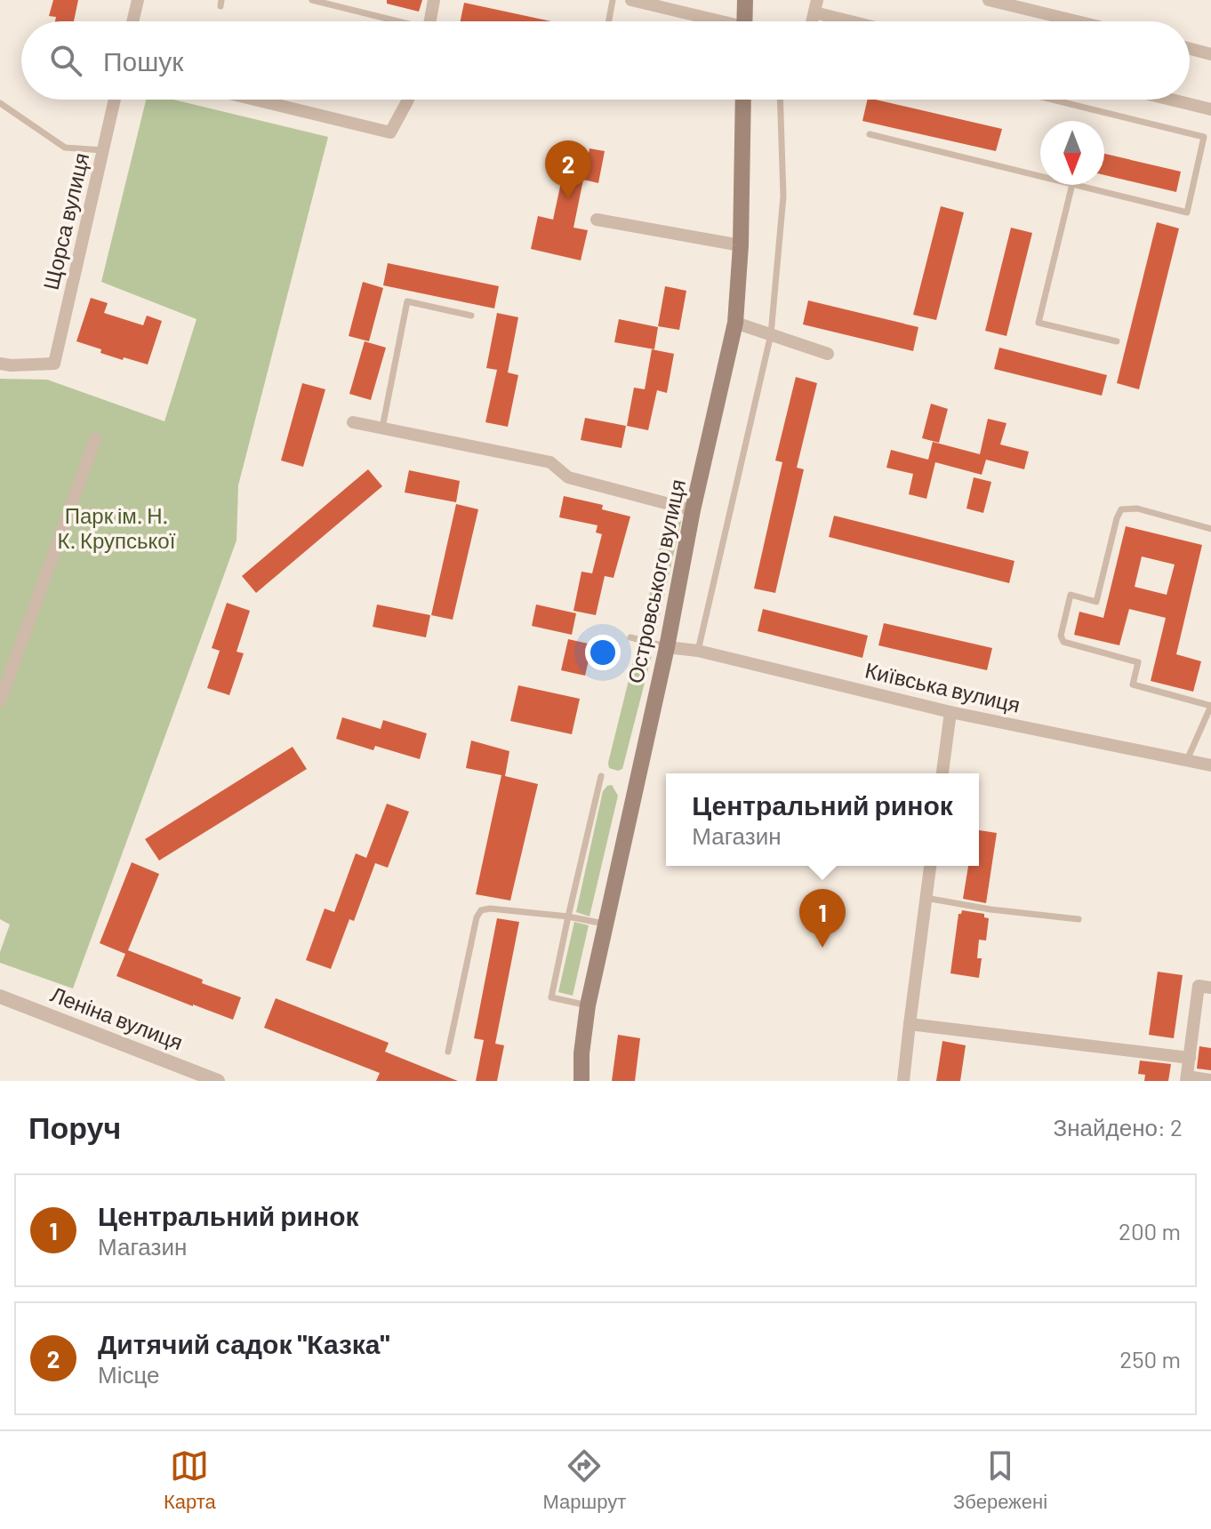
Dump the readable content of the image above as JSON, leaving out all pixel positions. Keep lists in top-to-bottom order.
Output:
{
  "streets": {
    "main road": ["Островського вулиця"],
    "street": ["Щорса вулиця", "Київська вулиця", "Леніна вулиця"]
  },
  "crossings": [
    ["Островського вулиця", "Київська вулиця"]
  ],
  "parks": ["Парк ім. Н. К. Крупської"],
  "north": "bottom",
  "page": {
    "search": "Пошук",
    "pins": ["2", "1"],
    "popup": ["Центральний ринок", "Магазин"],
    "heading": ["Поруч", "Знайдено: 2"],
    "list": [
      {
        "mark": "1",
        "name": "Центральний ринок",
        "note": "Магазин",
        "value": "200 m"
      },
      {
        "mark": "2",
        "name": "Дитячий садок \"Казка\"",
        "note": "Місце",
        "value": "250 m"
      }
    ],
    "nav": ["Карта", "Маршрут", "Збережені"]
  }
}
